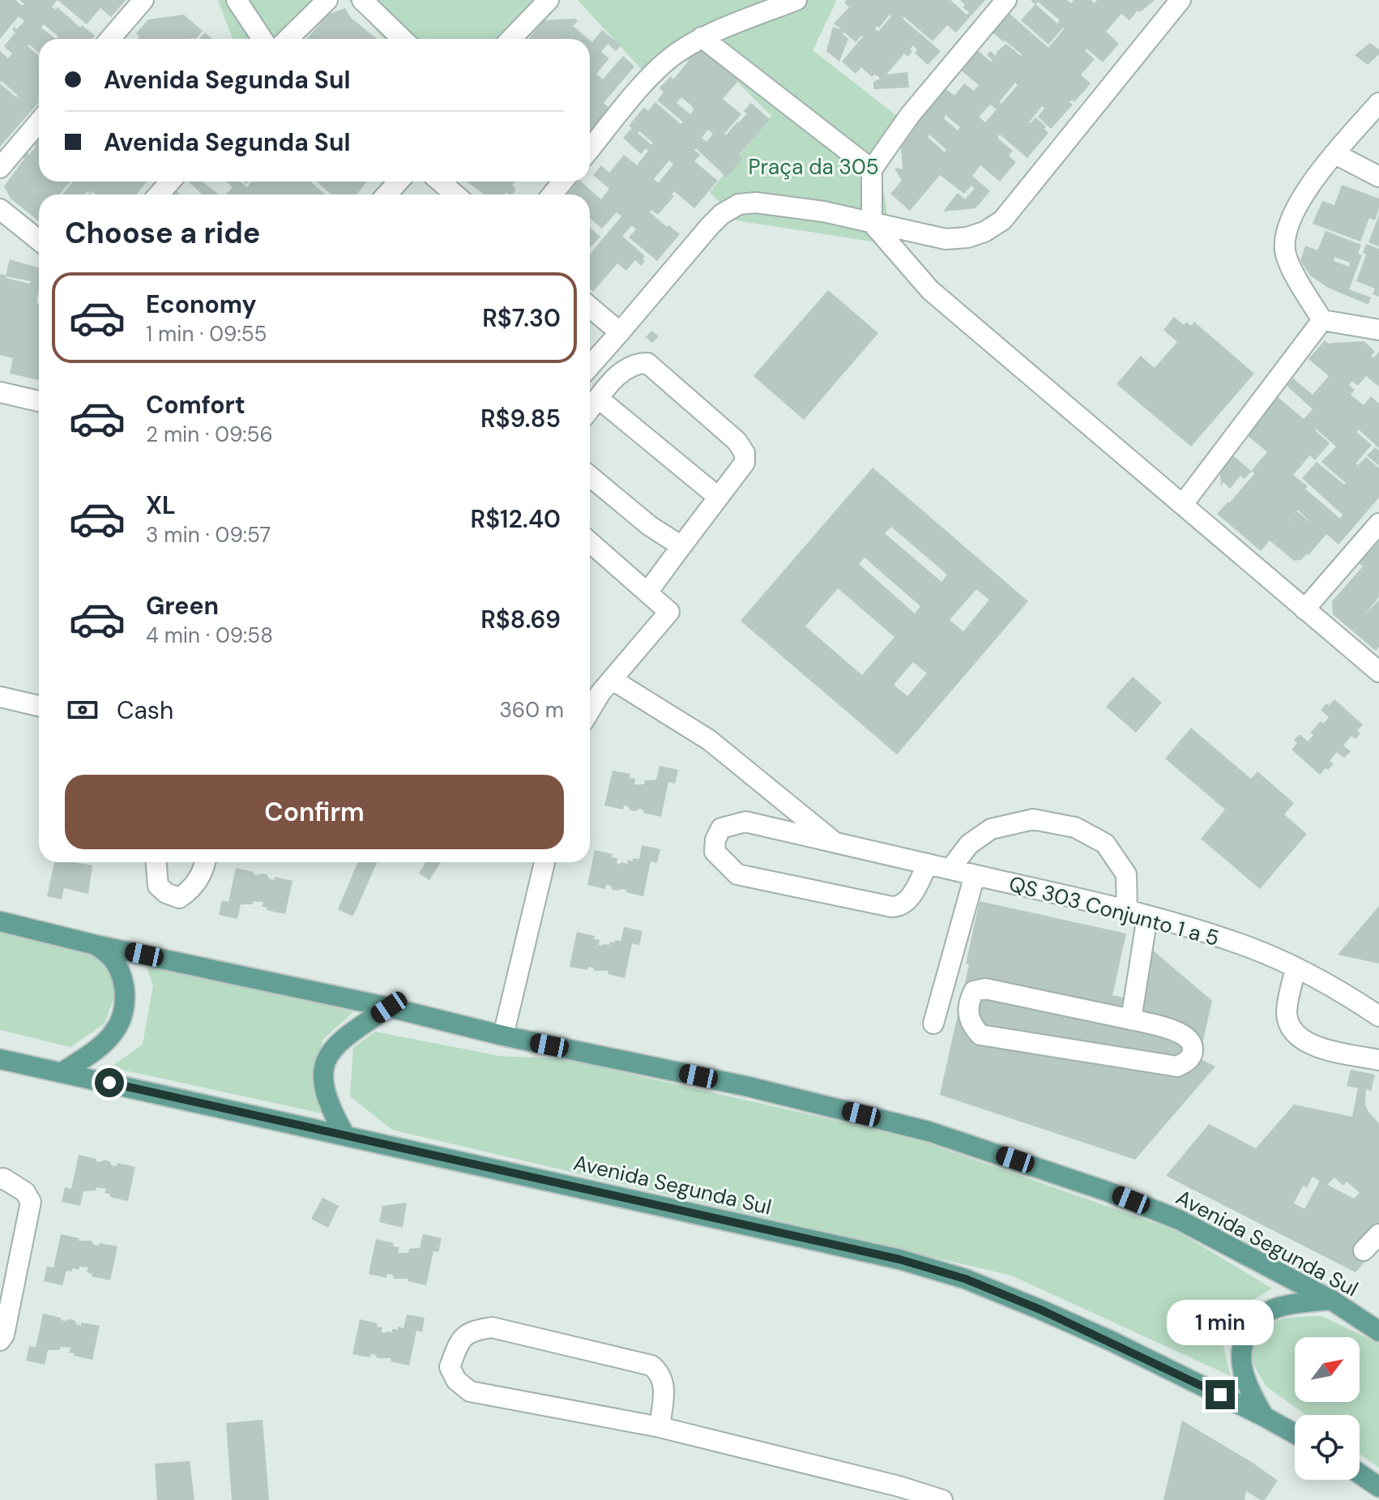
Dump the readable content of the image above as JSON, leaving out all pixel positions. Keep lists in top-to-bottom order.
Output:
{
  "streets": {
    "main road": ["Avenida Segunda Sul"],
    "street": ["QS 303 Conjunto 1 a 5"]
  },
  "parks": ["Praça da 305"],
  "north": "top right",
  "page": {
    "banner": ["Avenida Segunda Sul", "Avenida Segunda Sul"],
    "heading": "Choose a ride",
    "list": [
      {
        "name": "Economy",
        "note": "1 min · 09:55",
        "value": "R$7.30"
      },
      {
        "name": "Comfort",
        "note": "2 min · 09:56",
        "value": "R$9.85"
      },
      {
        "name": "XL",
        "note": "3 min · 09:57",
        "value": "R$12.40"
      },
      {
        "name": "Green",
        "note": "4 min · 09:58",
        "value": "R$8.69"
      }
    ],
    "pay": ["Cash", "360 m"],
    "buttons": "Confirm",
    "bubble": "1 min"
  }
}
